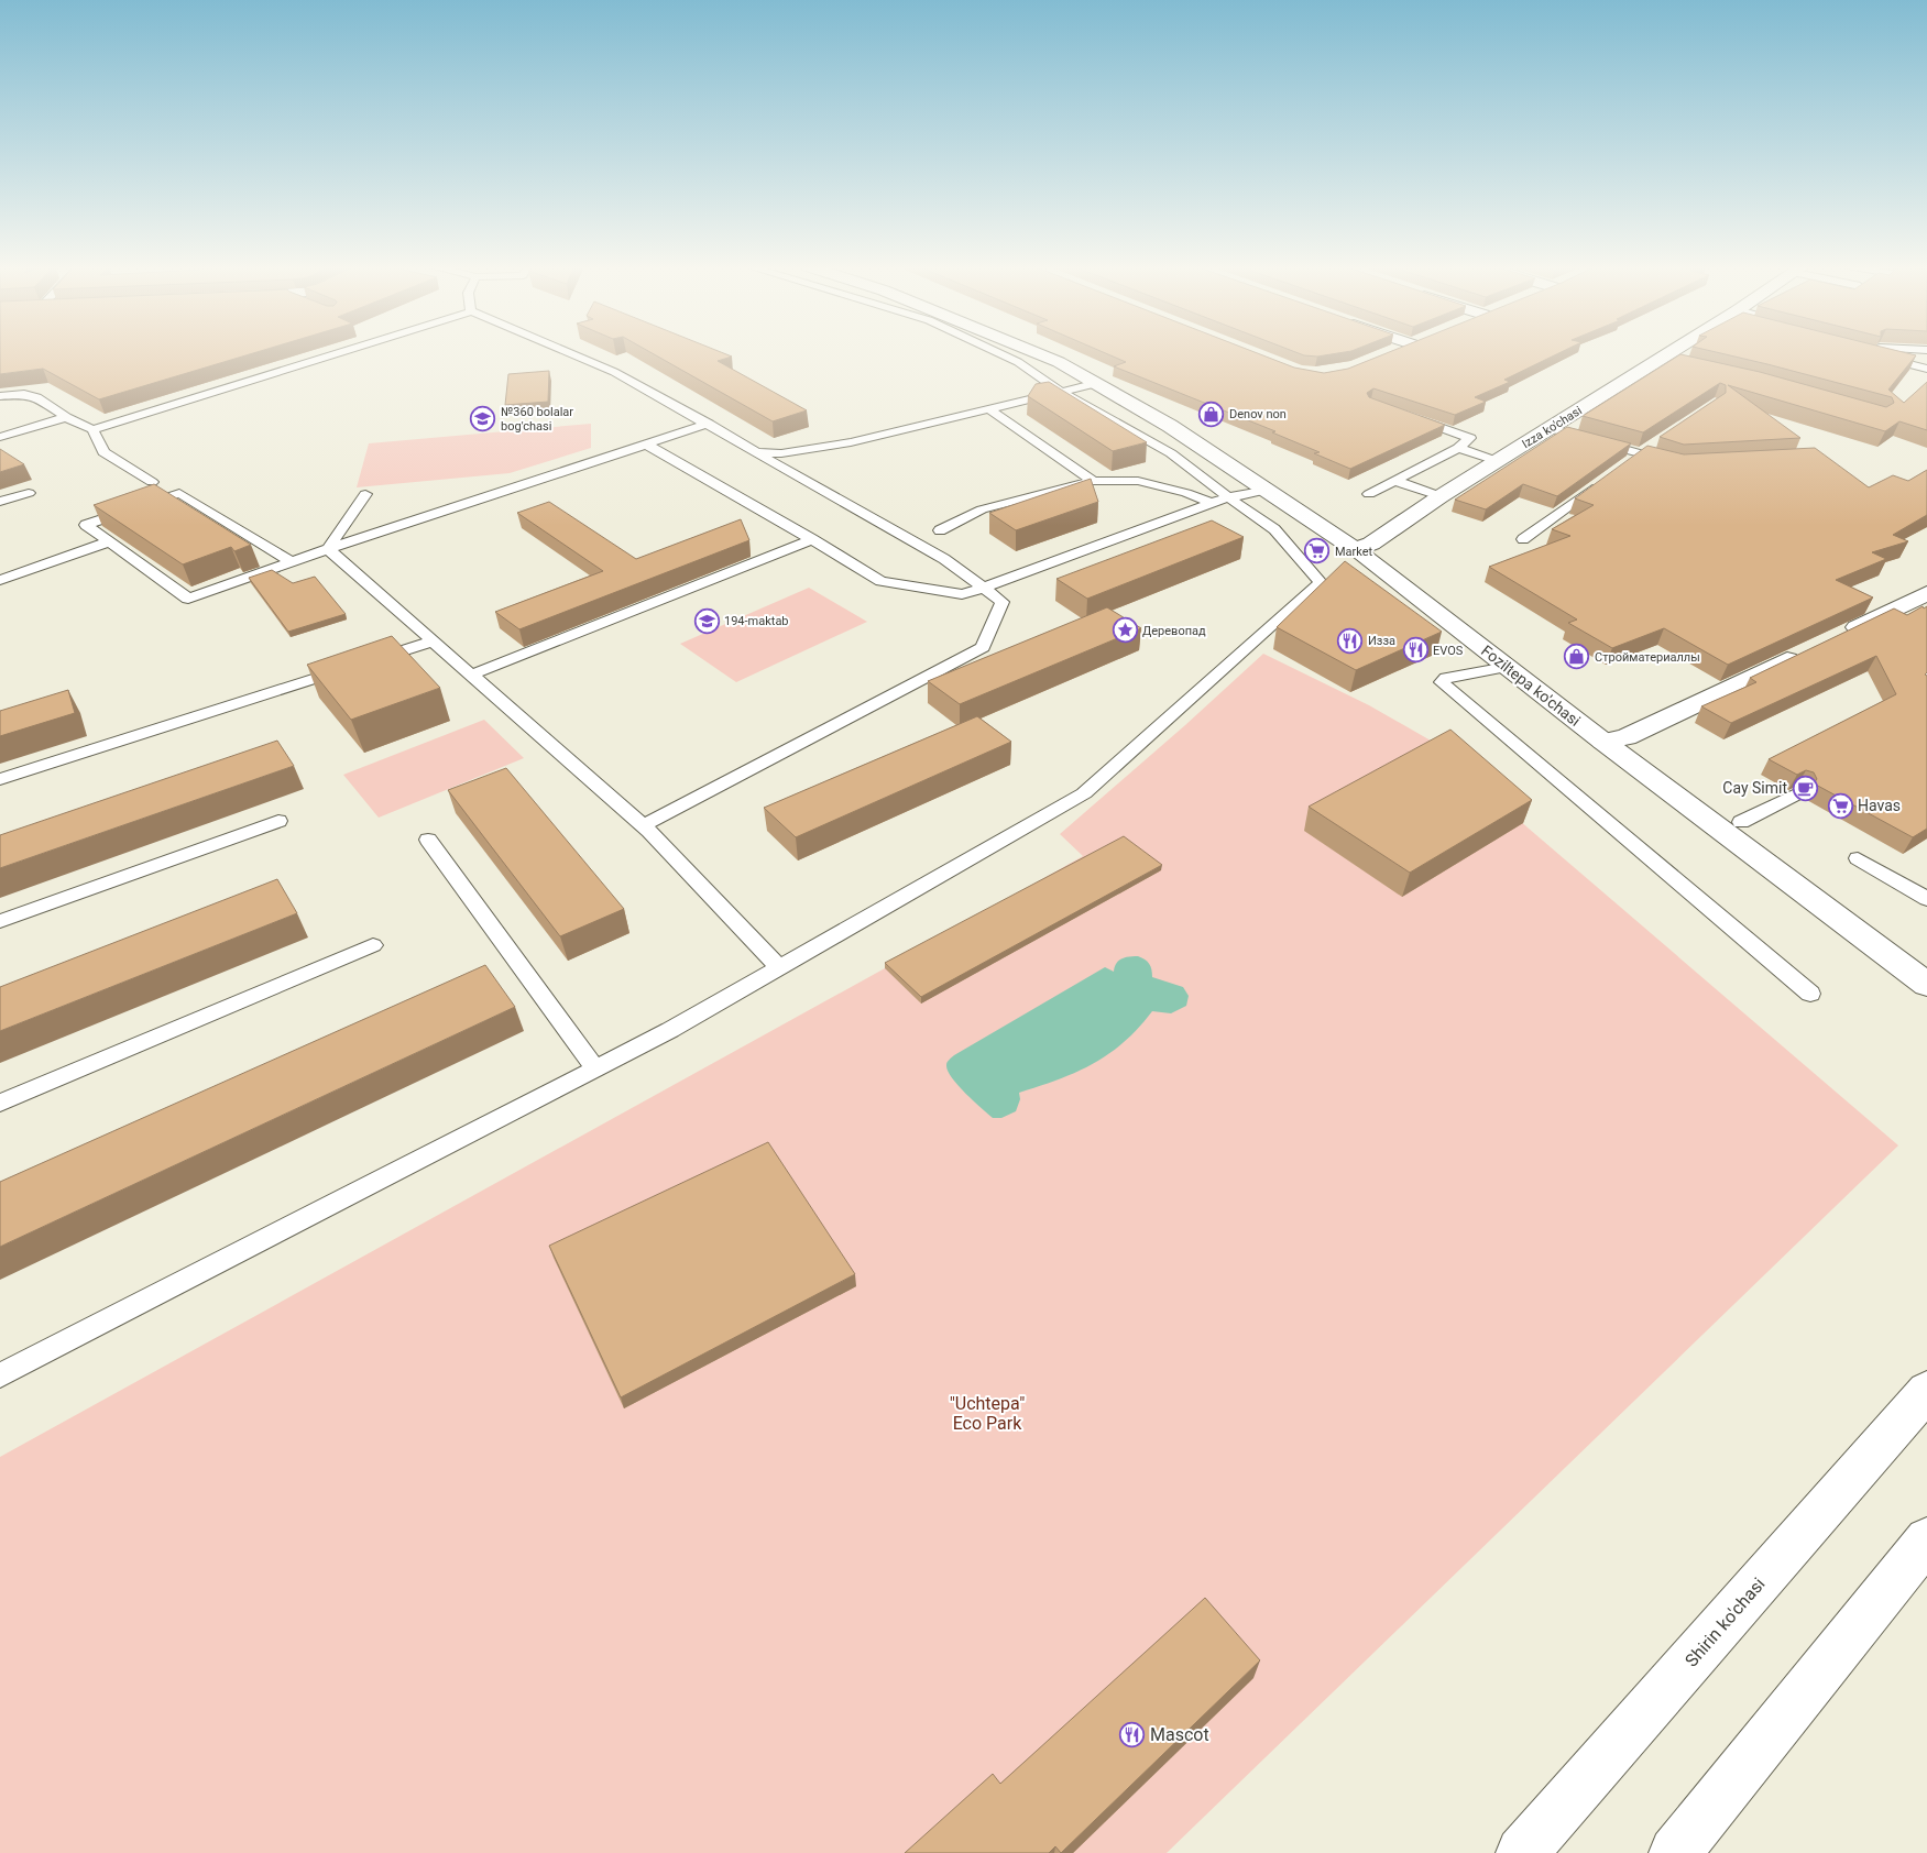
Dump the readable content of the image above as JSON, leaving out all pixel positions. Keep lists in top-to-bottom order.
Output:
{
  "streets": {
    "main road": ["Izza ko'chasi", "Foziltepa ko'chasi", "Shirin ko'chasi"]
  },
  "crossings": [
    ["Izza ko'chasi", "Foziltepa ko'chasi"]
  ],
  "parks": ["\"Uchtepa\" Eco Park"],
  "places": {
    "shop": ["Denov non", "Стройматериаллы"],
    "school or university": ["№360 bolalar bog'chasi", "194-maktab"],
    "supermarket": ["Market", "Havas"],
    "place": ["Деревопад"],
    "restaurant": ["Изза", "EVOS", "Mascot"],
    "cafe": ["Cay Simit"]
  }
}
